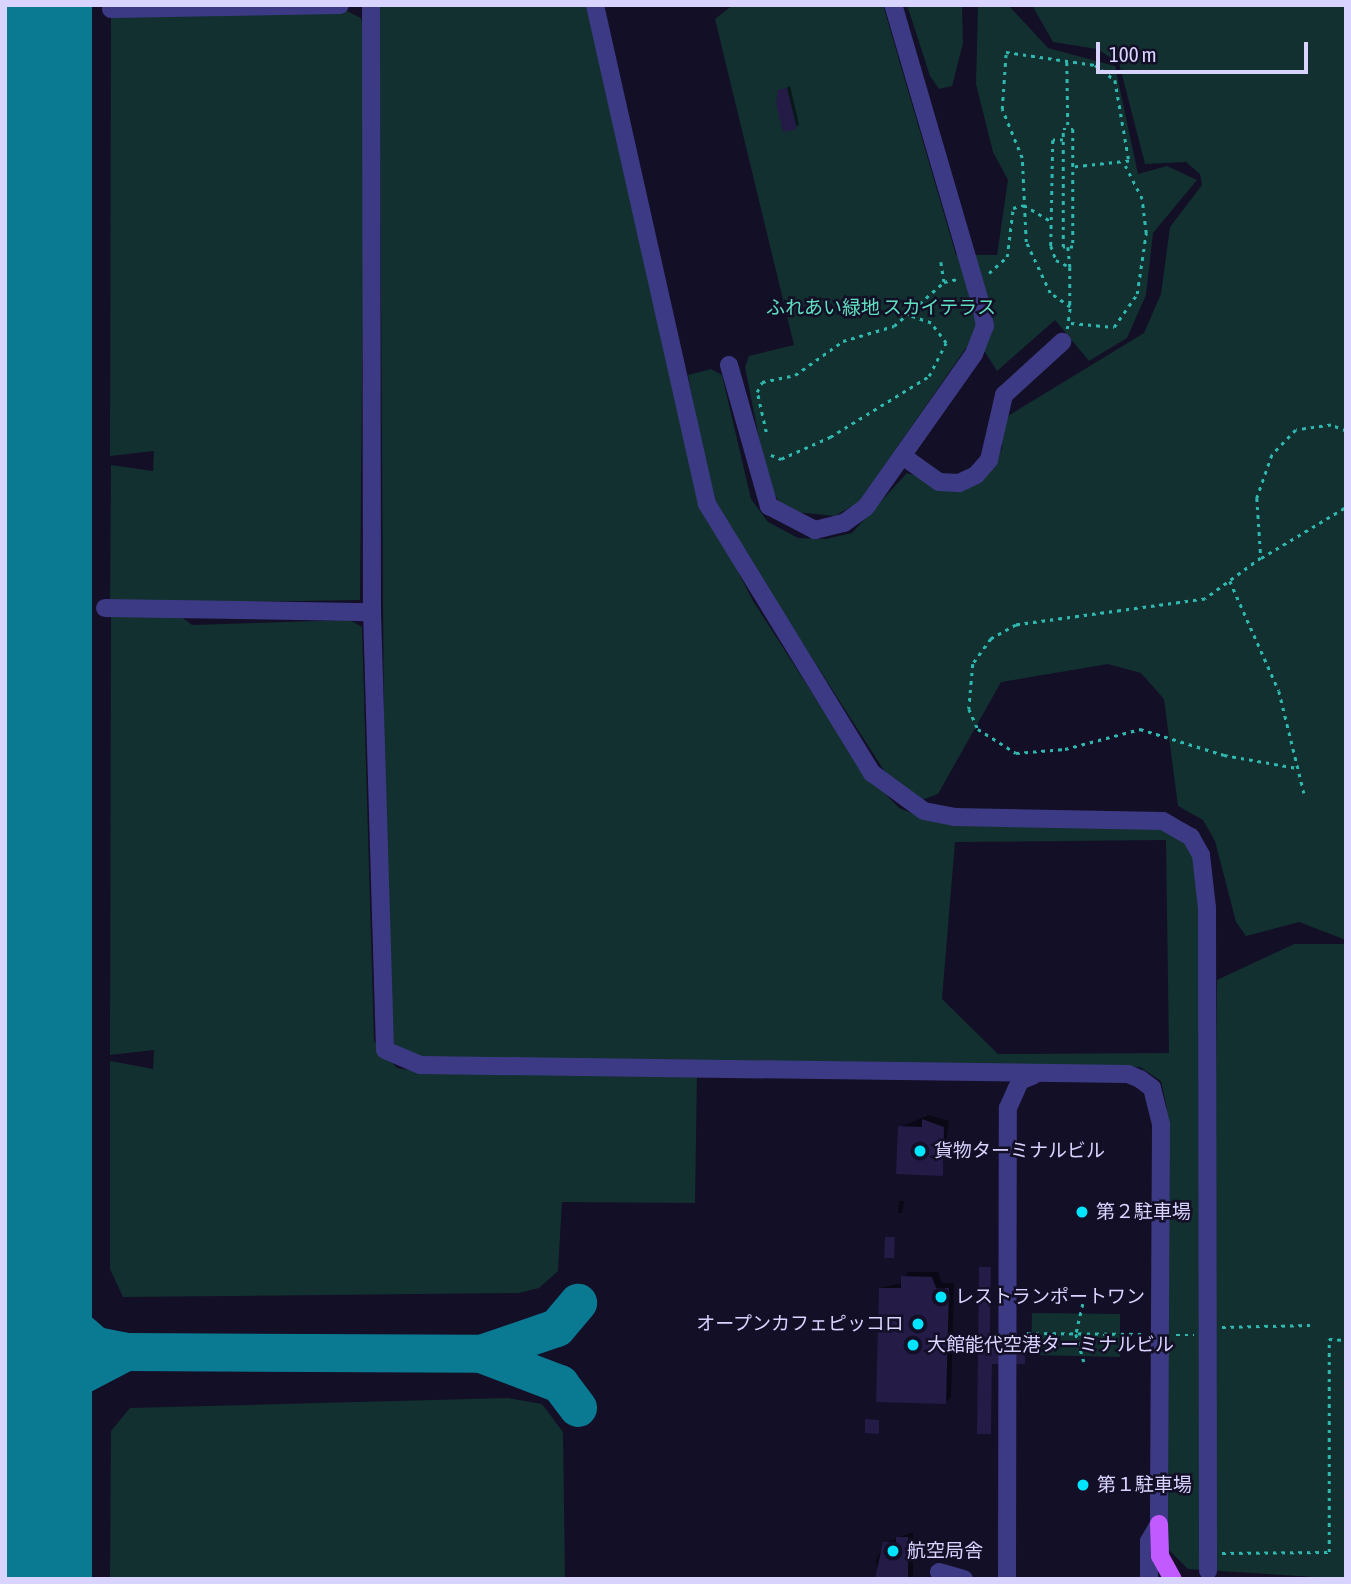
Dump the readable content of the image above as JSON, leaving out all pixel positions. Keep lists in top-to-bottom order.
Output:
{
  "parks": ["ふれあい緑地 スカイテラス"],
  "places": [
    "貨物ターミナルビル",
    "第２駐車場",
    "レストランポートワン",
    "オープンカフェピッコロ",
    "大館能代空港ターミナルビル",
    "第１駐車場",
    "航空局舎"
  ],
  "scale_bar": "100 m"
}
